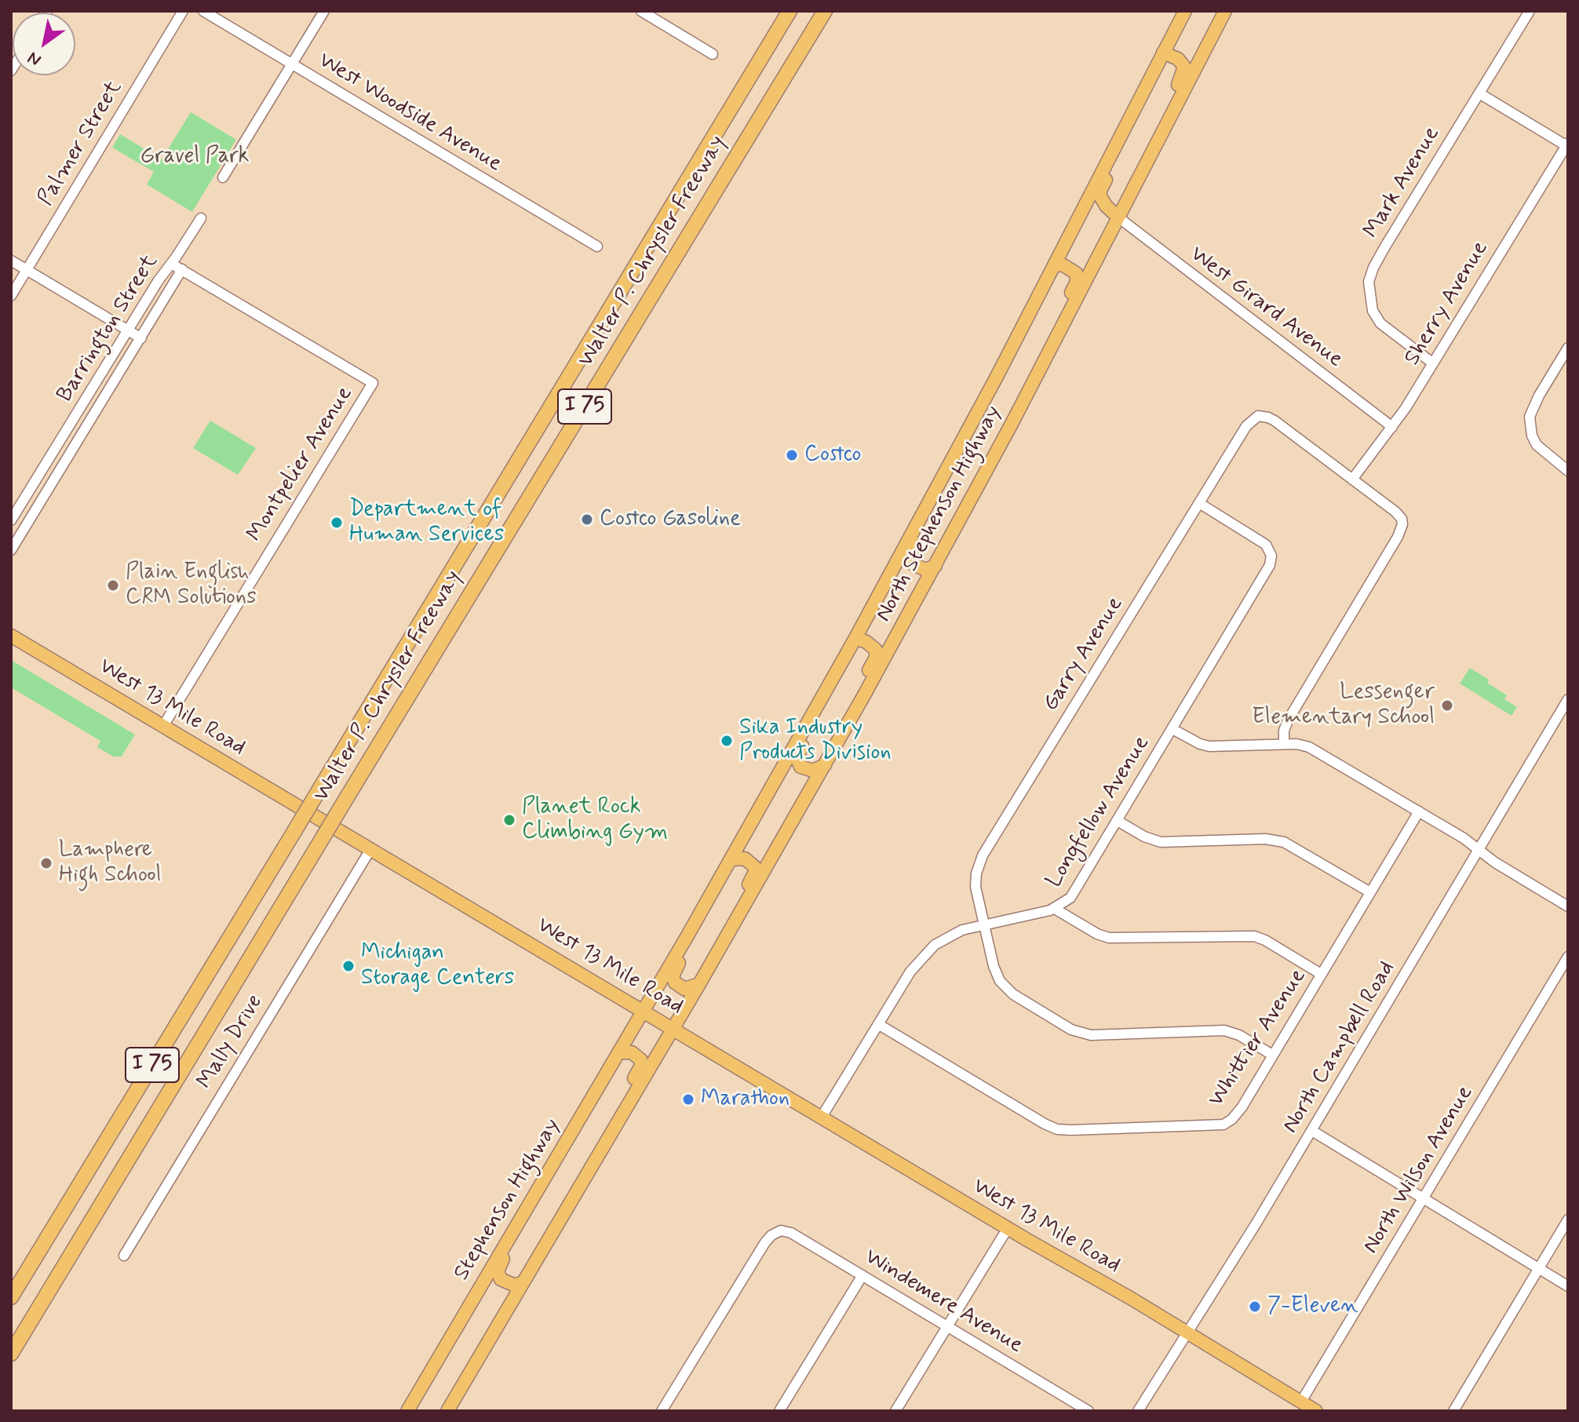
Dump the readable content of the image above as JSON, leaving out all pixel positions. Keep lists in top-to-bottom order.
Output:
{
  "streets": {
    "highway": ["Walter P. Chrysler Freeway", "I 75"],
    "main road": ["North Stephenson Highway", "West 13 Mile Road", "Stephenson Highway"],
    "street": [
      "West Woodside Avenue",
      "Palmer Street",
      "Mark Avenue",
      "Sherry Avenue",
      "West Girard Avenue",
      "Barrington Street",
      "Montpelier Avenue",
      "Garry Avenue",
      "Longfellow Avenue",
      "Whittier Avenue",
      "Mally Drive",
      "North Campbell Road",
      "North Wilson Avenue",
      "Windemere Avenue"
    ]
  },
  "crossings": [
    ["Mark Avenue", "Sherry Avenue"],
    ["Sherry Avenue", "West Girard Avenue"],
    ["Sherry Avenue", "Garry Avenue"],
    ["West Girard Avenue", "North Stephenson Highway"],
    ["Barrington Street", "Montpelier Avenue"],
    ["Montpelier Avenue", "West 13 Mile Road"],
    ["North Stephenson Highway", "West 13 Mile Road"],
    ["North Stephenson Highway", "Stephenson Highway"],
    ["Garry Avenue", "Longfellow Avenue"],
    ["Garry Avenue", "Whittier Avenue"],
    ["West 13 Mile Road", "Longfellow Avenue"],
    ["West 13 Mile Road", "Mally Drive"],
    ["West 13 Mile Road", "North Campbell Road"],
    ["West 13 Mile Road", "North Wilson Avenue"],
    ["West 13 Mile Road", "Stephenson Highway"],
    ["Longfellow Avenue", "Whittier Avenue"]
  ],
  "parks": ["Gravel Park"],
  "places": [
    "Costco",
    "Costco Gasoline",
    "Department of Human Services",
    "Plain English CRM Solutions",
    "Lessenger Elementary School",
    "Sika Industry Products Division",
    "Planet Rock Climbing Gym",
    "Lamphere High School",
    "Michigan Storage Centers",
    "Marathon",
    "7-Eleven"
  ],
  "north": "bottom left"
}
